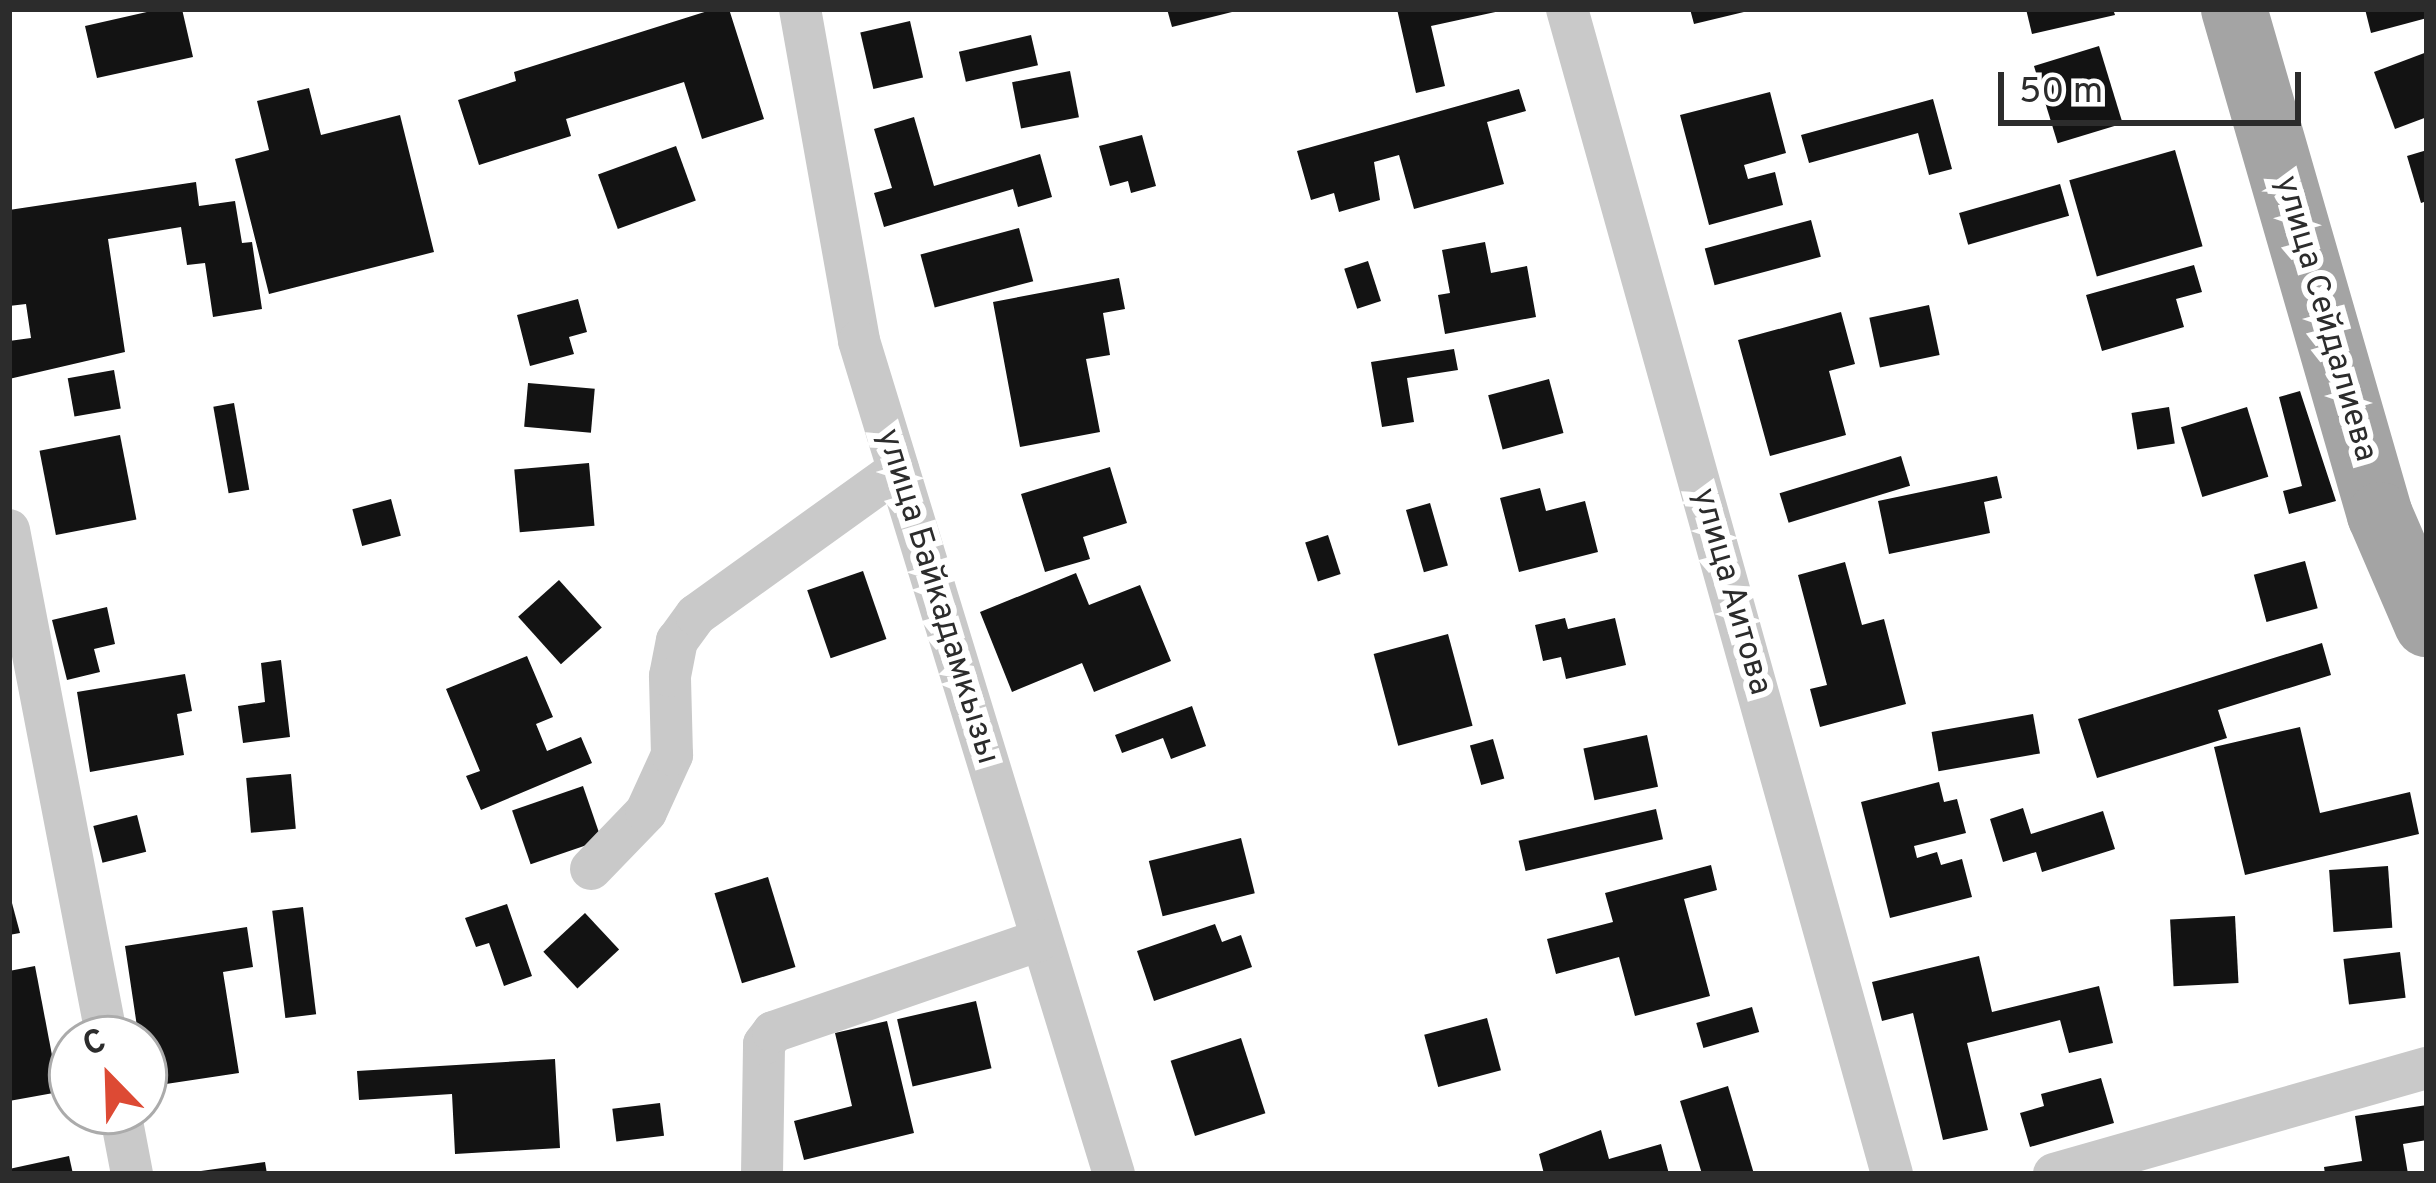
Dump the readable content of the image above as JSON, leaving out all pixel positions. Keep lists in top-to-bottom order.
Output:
{
  "streets": {
    "main road": ["улица Сейдалиева"],
    "street": ["улица Аитова", "улица Байкадамкызы"]
  },
  "scale_bar": "50 m",
  "north": "top left"
}
